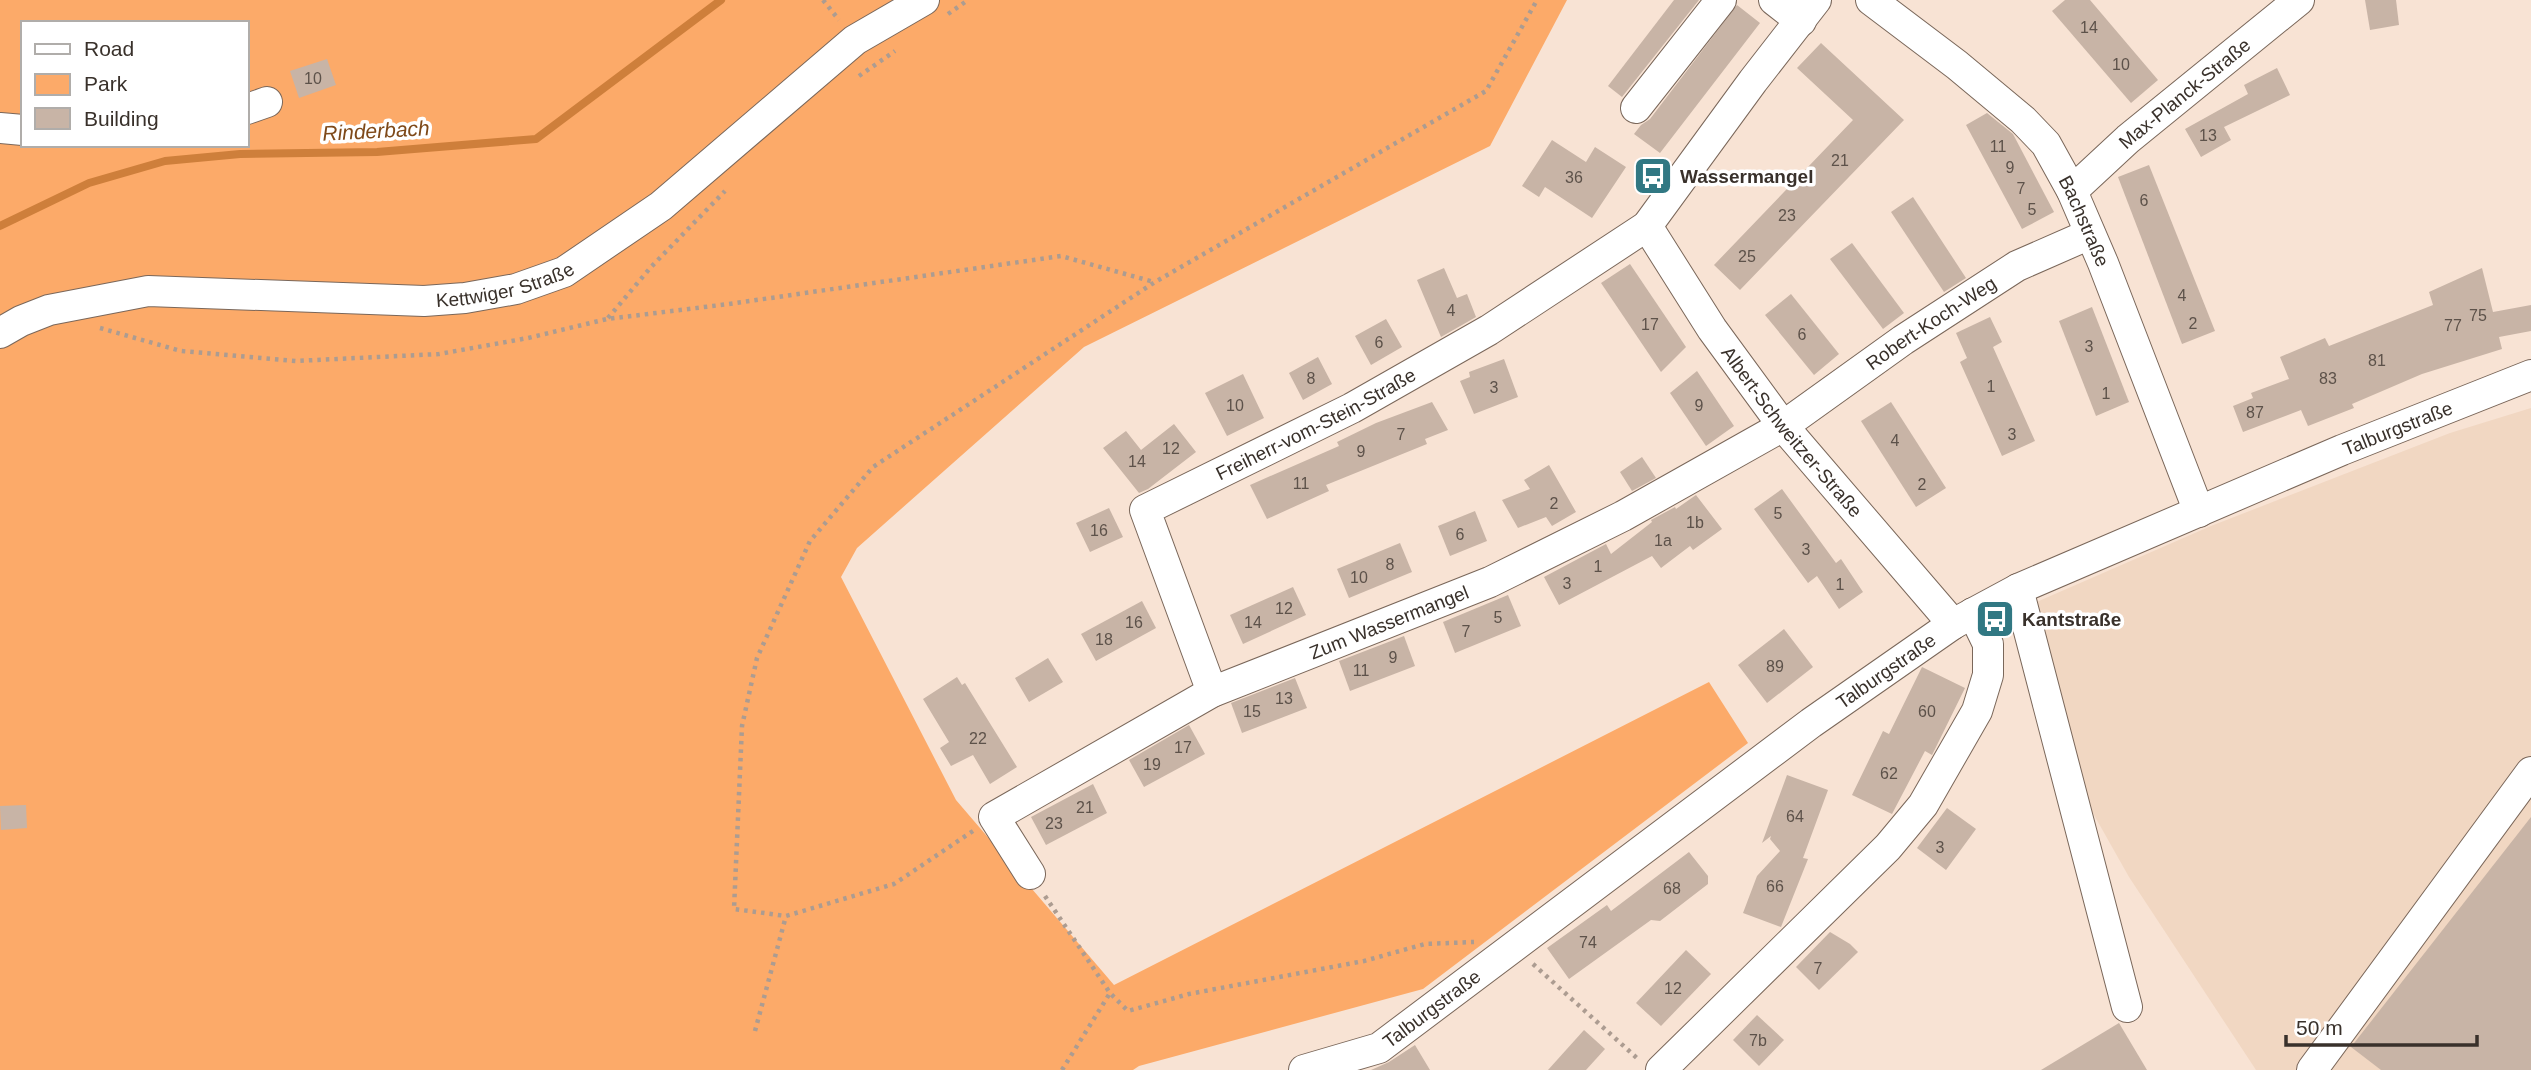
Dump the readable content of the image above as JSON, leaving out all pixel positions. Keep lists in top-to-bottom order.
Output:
{
  "streets": {
    "street": [
      "Max-Planck-Straße",
      "Bachstraße",
      "Kettwiger Straße",
      "Robert-Koch-Weg",
      "Freiherr-vom-Stein-Straße",
      "Talburgstraße",
      "Albert-Schweitzer-Straße",
      "Zum Wassermangel"
    ]
  },
  "crossings": [
    ["Max-Planck-Straße", "Bachstraße"],
    ["Bachstraße", "Robert-Koch-Weg"],
    ["Bachstraße", "Talburgstraße"],
    ["Robert-Koch-Weg", "Albert-Schweitzer-Straße"],
    ["Robert-Koch-Weg", "Zum Wassermangel"],
    ["Freiherr-vom-Stein-Straße", "Albert-Schweitzer-Straße"],
    ["Freiherr-vom-Stein-Straße", "Zum Wassermangel"],
    ["Talburgstraße", "Albert-Schweitzer-Straße"],
    ["Albert-Schweitzer-Straße", "Zum Wassermangel"]
  ],
  "water": ["Rinderbach"],
  "places": {
    "bus stop": ["Wassermangel", "Kantstraße"]
  },
  "house_numbers": [
    "14",
    "10",
    "10",
    "13",
    "11",
    "21",
    "9",
    "36",
    "7",
    "6",
    "5",
    "23",
    "25",
    "4",
    "4",
    "75",
    "2",
    "17",
    "77",
    "6",
    "6",
    "3",
    "81",
    "8",
    "83",
    "1",
    "3",
    "1",
    "10",
    "9",
    "87",
    "7",
    "3",
    "4",
    "12",
    "9",
    "14",
    "11",
    "2",
    "2",
    "5",
    "1b",
    "16",
    "6",
    "1a",
    "3",
    "8",
    "1",
    "10",
    "3",
    "1",
    "12",
    "5",
    "16",
    "14",
    "7",
    "18",
    "9",
    "89",
    "11",
    "13",
    "15",
    "60",
    "22",
    "17",
    "19",
    "62",
    "21",
    "64",
    "23",
    "3",
    "66",
    "68",
    "74",
    "7",
    "12",
    "7b"
  ],
  "legend": ["Road", "Park", "Building"],
  "scale_bar": "50 m"
}
